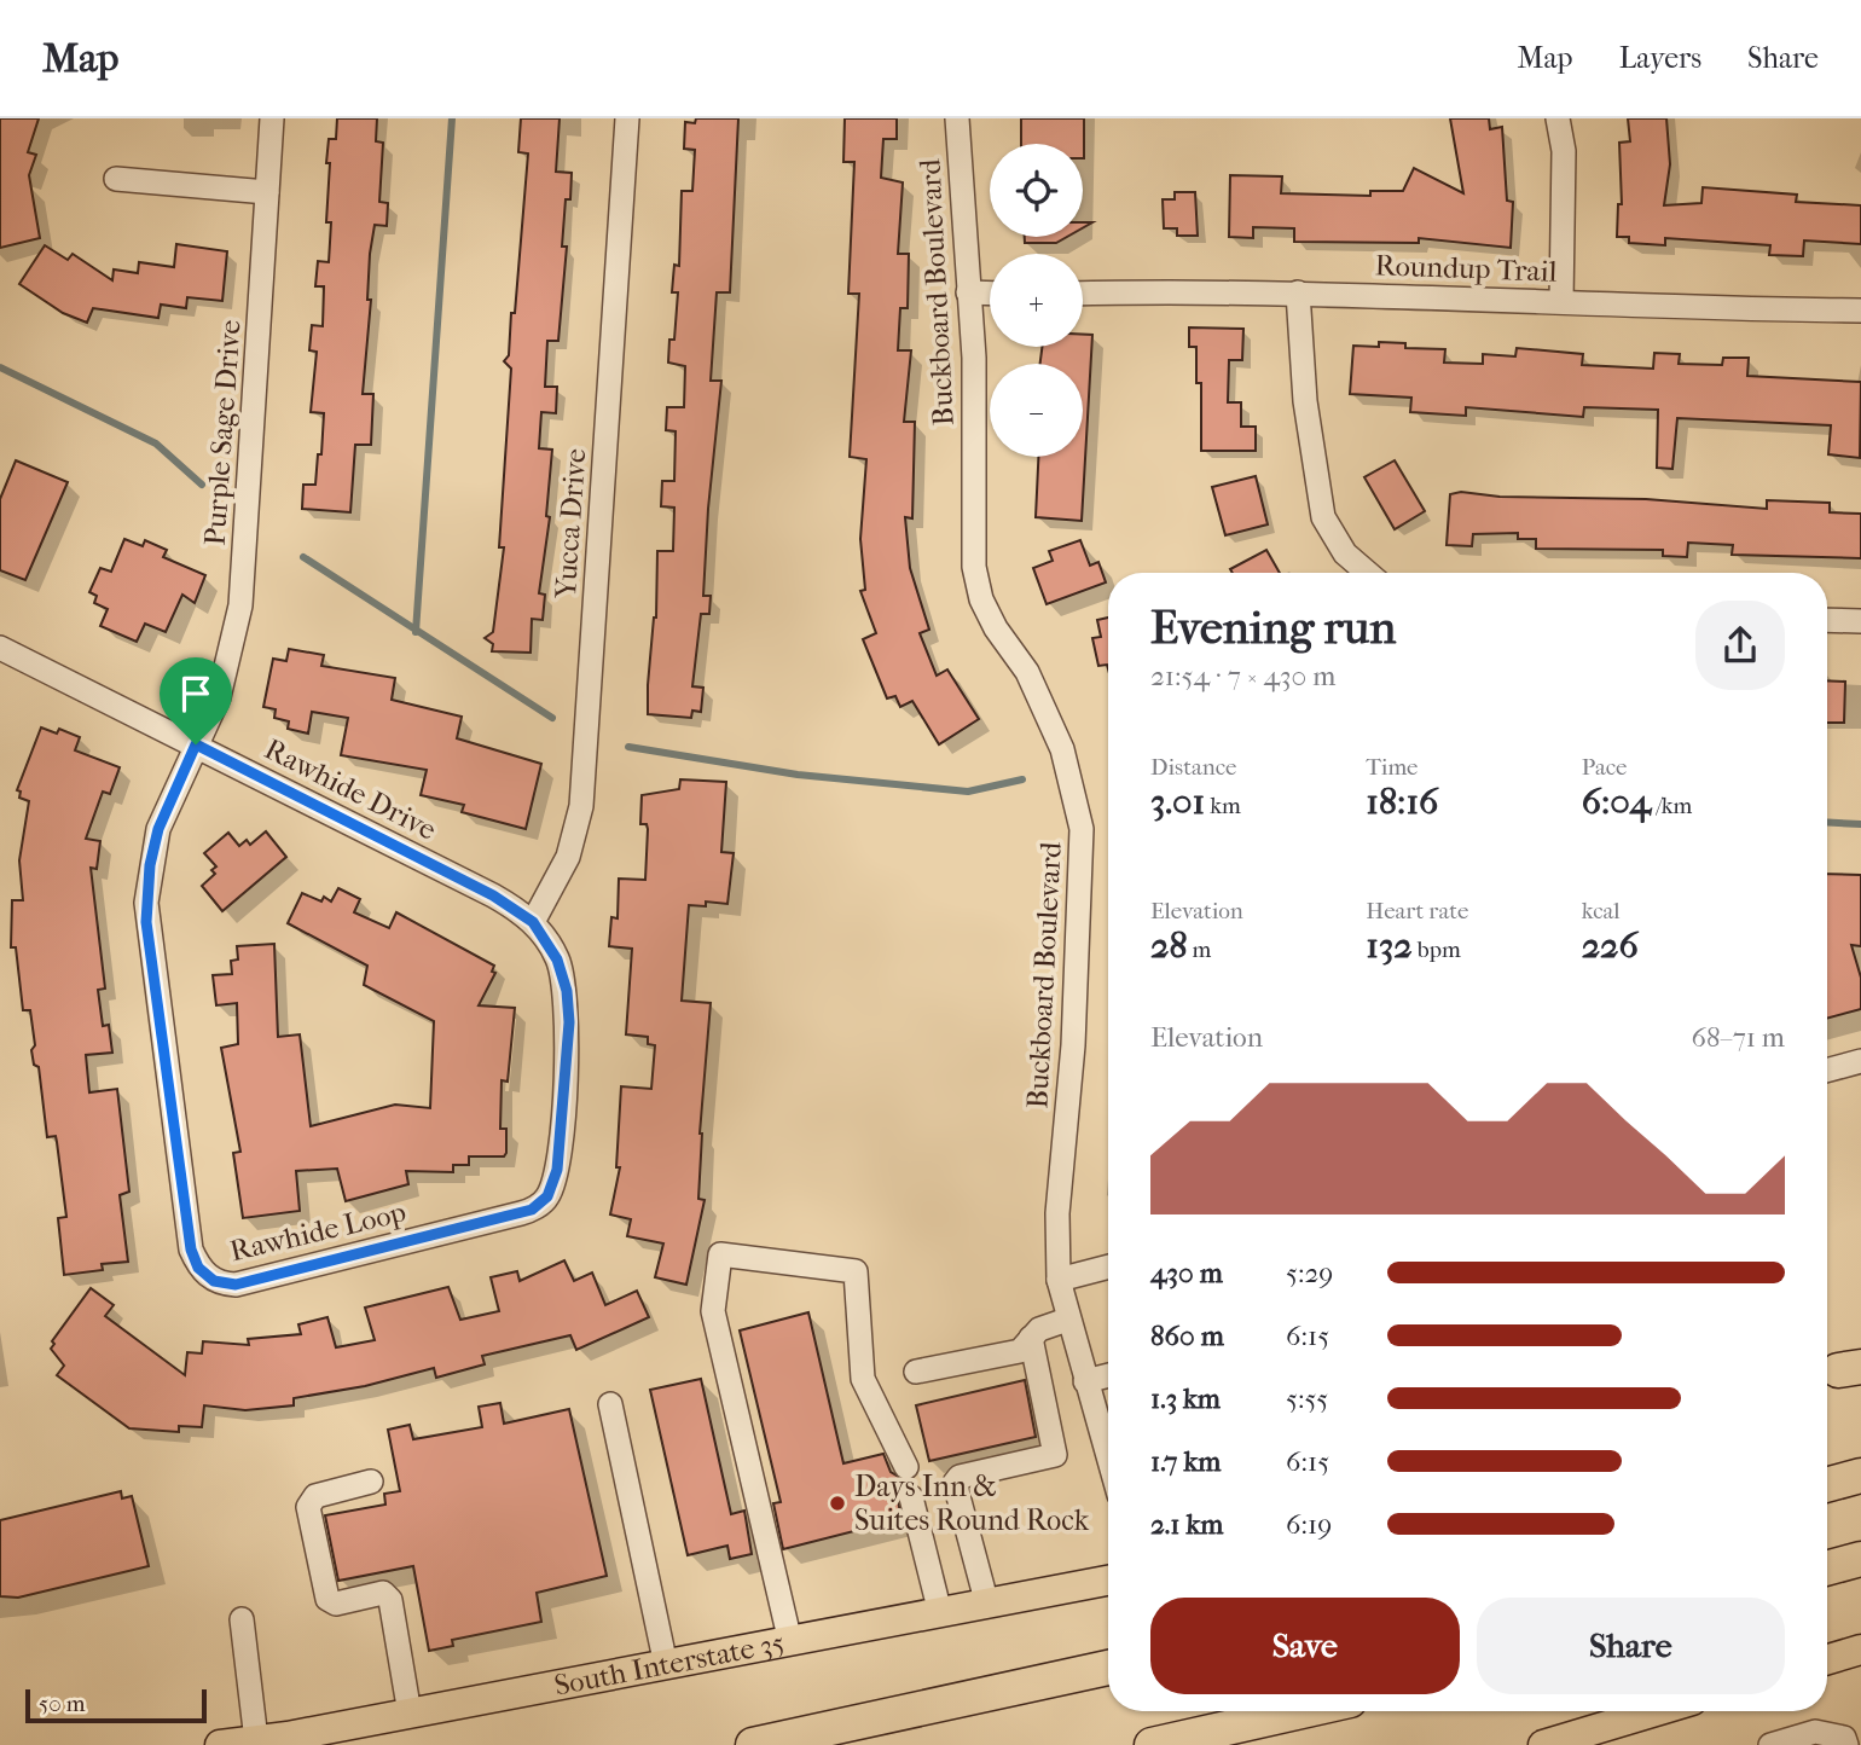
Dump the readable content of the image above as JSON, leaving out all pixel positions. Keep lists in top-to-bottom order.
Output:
{
  "streets": {
    "main road": ["South Interstate 35"],
    "street": [
      "Roundup Trail",
      "Buckboard Boulevard",
      "Purple Sage Drive",
      "Yucca Drive",
      "Rawhide Drive",
      "Rawhide Loop"
    ]
  },
  "crossings": [
    ["Purple Sage Drive", "Rawhide Drive"],
    ["Purple Sage Drive", "Rawhide Loop"],
    ["Yucca Drive", "Rawhide Drive"],
    ["Yucca Drive", "Rawhide Loop"],
    ["Rawhide Drive", "Rawhide Loop"]
  ],
  "places": ["Days Inn & Suites Round Rock"],
  "scale_bar": "50 m",
  "page": {
    "header": "Map",
    "nav": ["Map", "Layers", "Share"],
    "map_buttons": ["+", "−"],
    "heading": ["Evening run", "21:54 · 7 × 430 m"],
    "stats": [
      ["Distance", "3.01 km"],
      ["Time", "18:16"],
      ["Pace", "6:04 /km"],
      ["Elevation", "28 m"],
      ["Heart rate", "132 bpm"],
      ["kcal", "226"]
    ],
    "chart": ["Elevation", "68–71 m"],
    "list": [
      {
        "name": "430 m",
        "note": "5:29"
      },
      {
        "name": "860 m",
        "note": "6:15"
      },
      {
        "name": "1.3 km",
        "note": "5:55"
      },
      {
        "name": "1.7 km",
        "note": "6:15"
      },
      {
        "name": "2.1 km",
        "note": "6:19"
      }
    ],
    "buttons": ["Save", "Share"],
    "scale": "50 m"
  }
}
